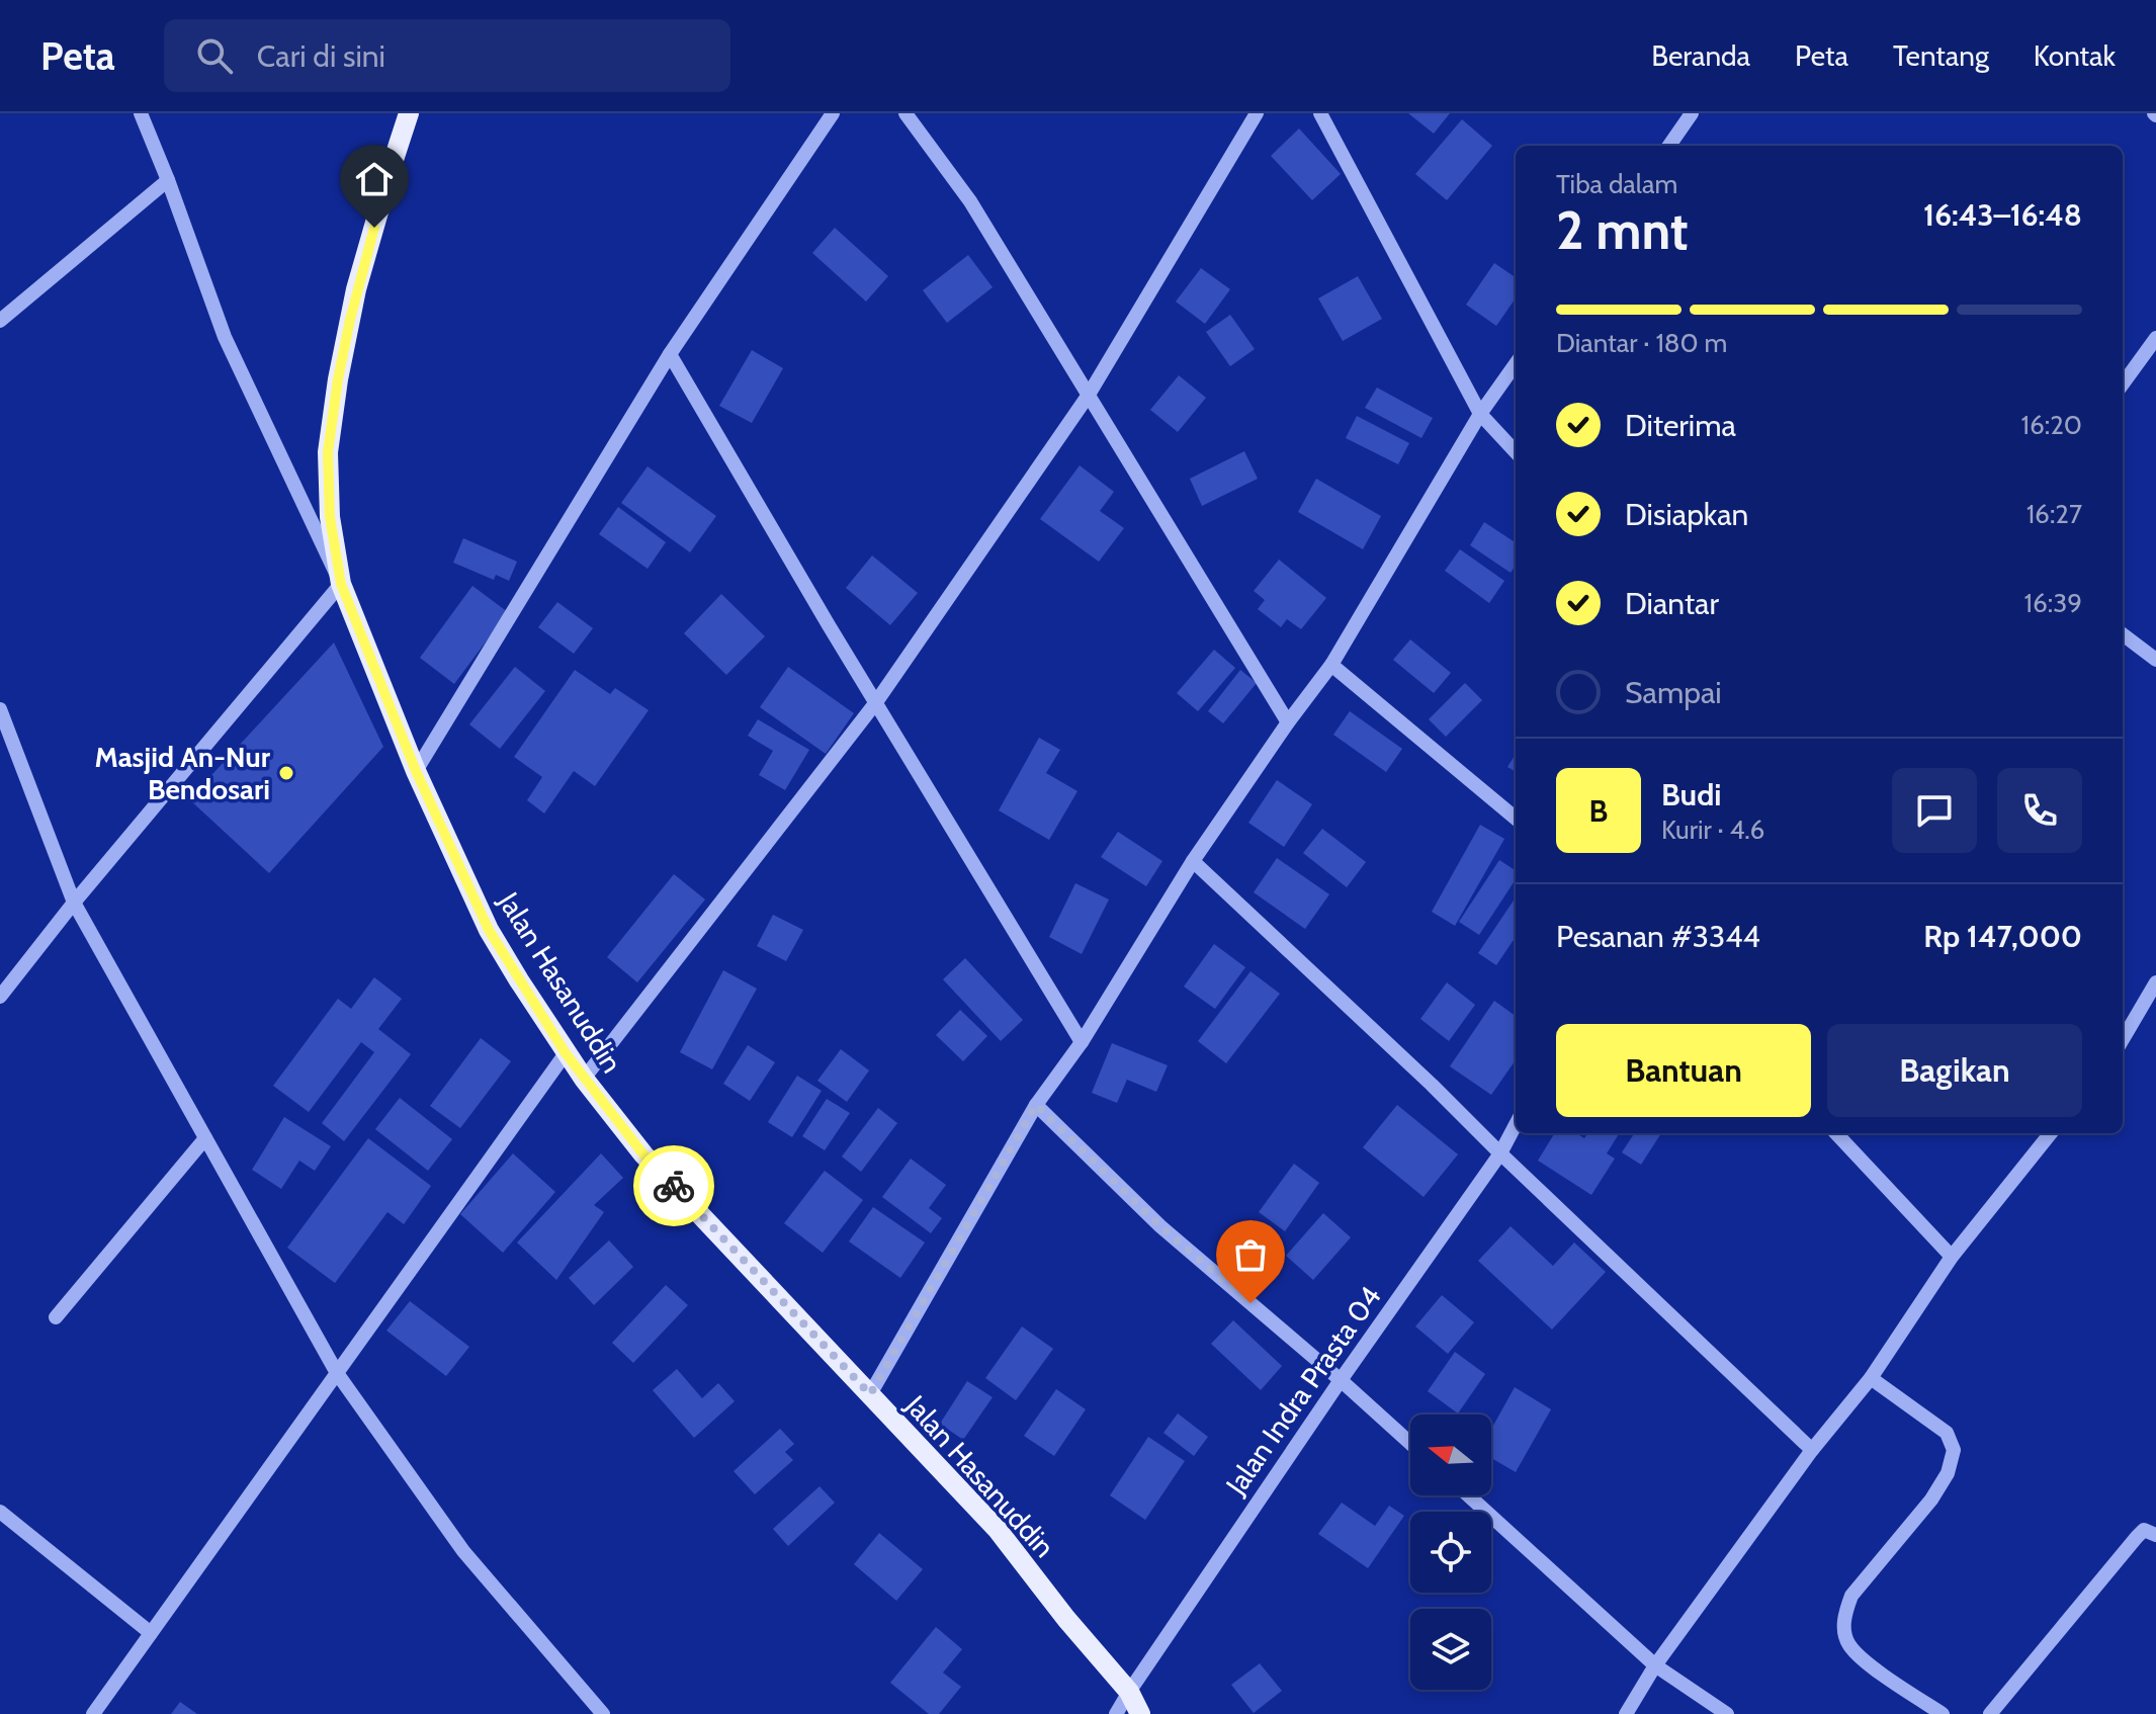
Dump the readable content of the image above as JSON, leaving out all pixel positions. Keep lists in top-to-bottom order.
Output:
{
  "streets": {
    "main road": ["Jalan Hasanuddin"],
    "street": ["Jalan Indra Prasta 04"]
  },
  "crossings": [
    ["Jalan Hasanuddin", "Jalan Indra Prasta 04"]
  ],
  "places": ["Masjid An-Nur Bendosari"],
  "north": "left",
  "page": {
    "header": "Peta",
    "search": "Cari di sini",
    "nav": [
      "Beranda",
      "Peta",
      "Tentang",
      "Kontak"
    ],
    "heading": ["2 mnt", "Tiba dalam", "16:43–16:48"],
    "panel": [
      "Budi",
      "Kurir · 4.6",
      "Pesanan #3344",
      "Rp 147,000"
    ],
    "bar": "Diantar · 180 m",
    "list": [
      ["Diterima", "16:20"],
      ["Disiapkan", "16:27"],
      ["Diantar", "16:39"],
      "Sampai"
    ],
    "round": "B",
    "buttons": ["Bantuan", "Bagikan"]
  }
}
